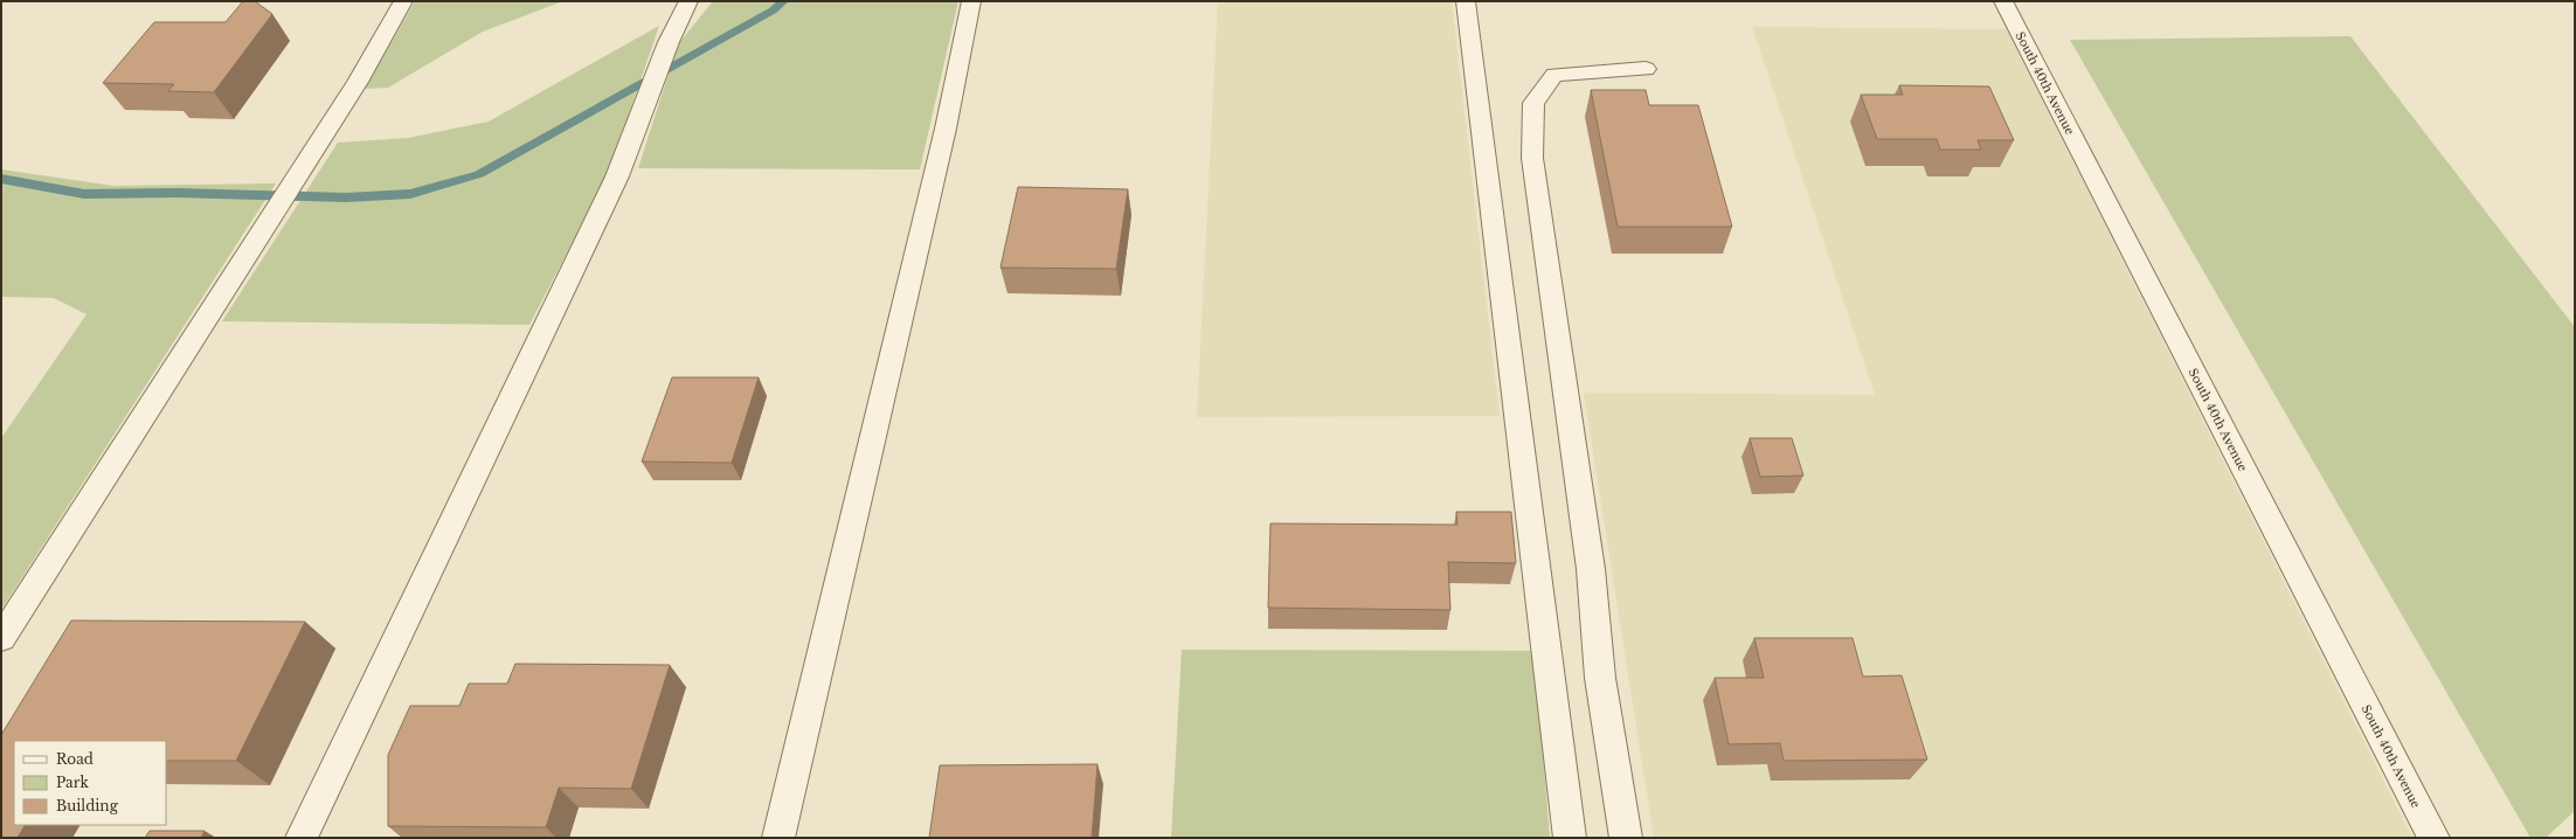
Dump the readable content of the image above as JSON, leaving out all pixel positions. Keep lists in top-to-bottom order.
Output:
{
  "streets": {
    "street": ["South 40th Avenue"]
  },
  "legend": ["Road", "Park", "Building"]
}
